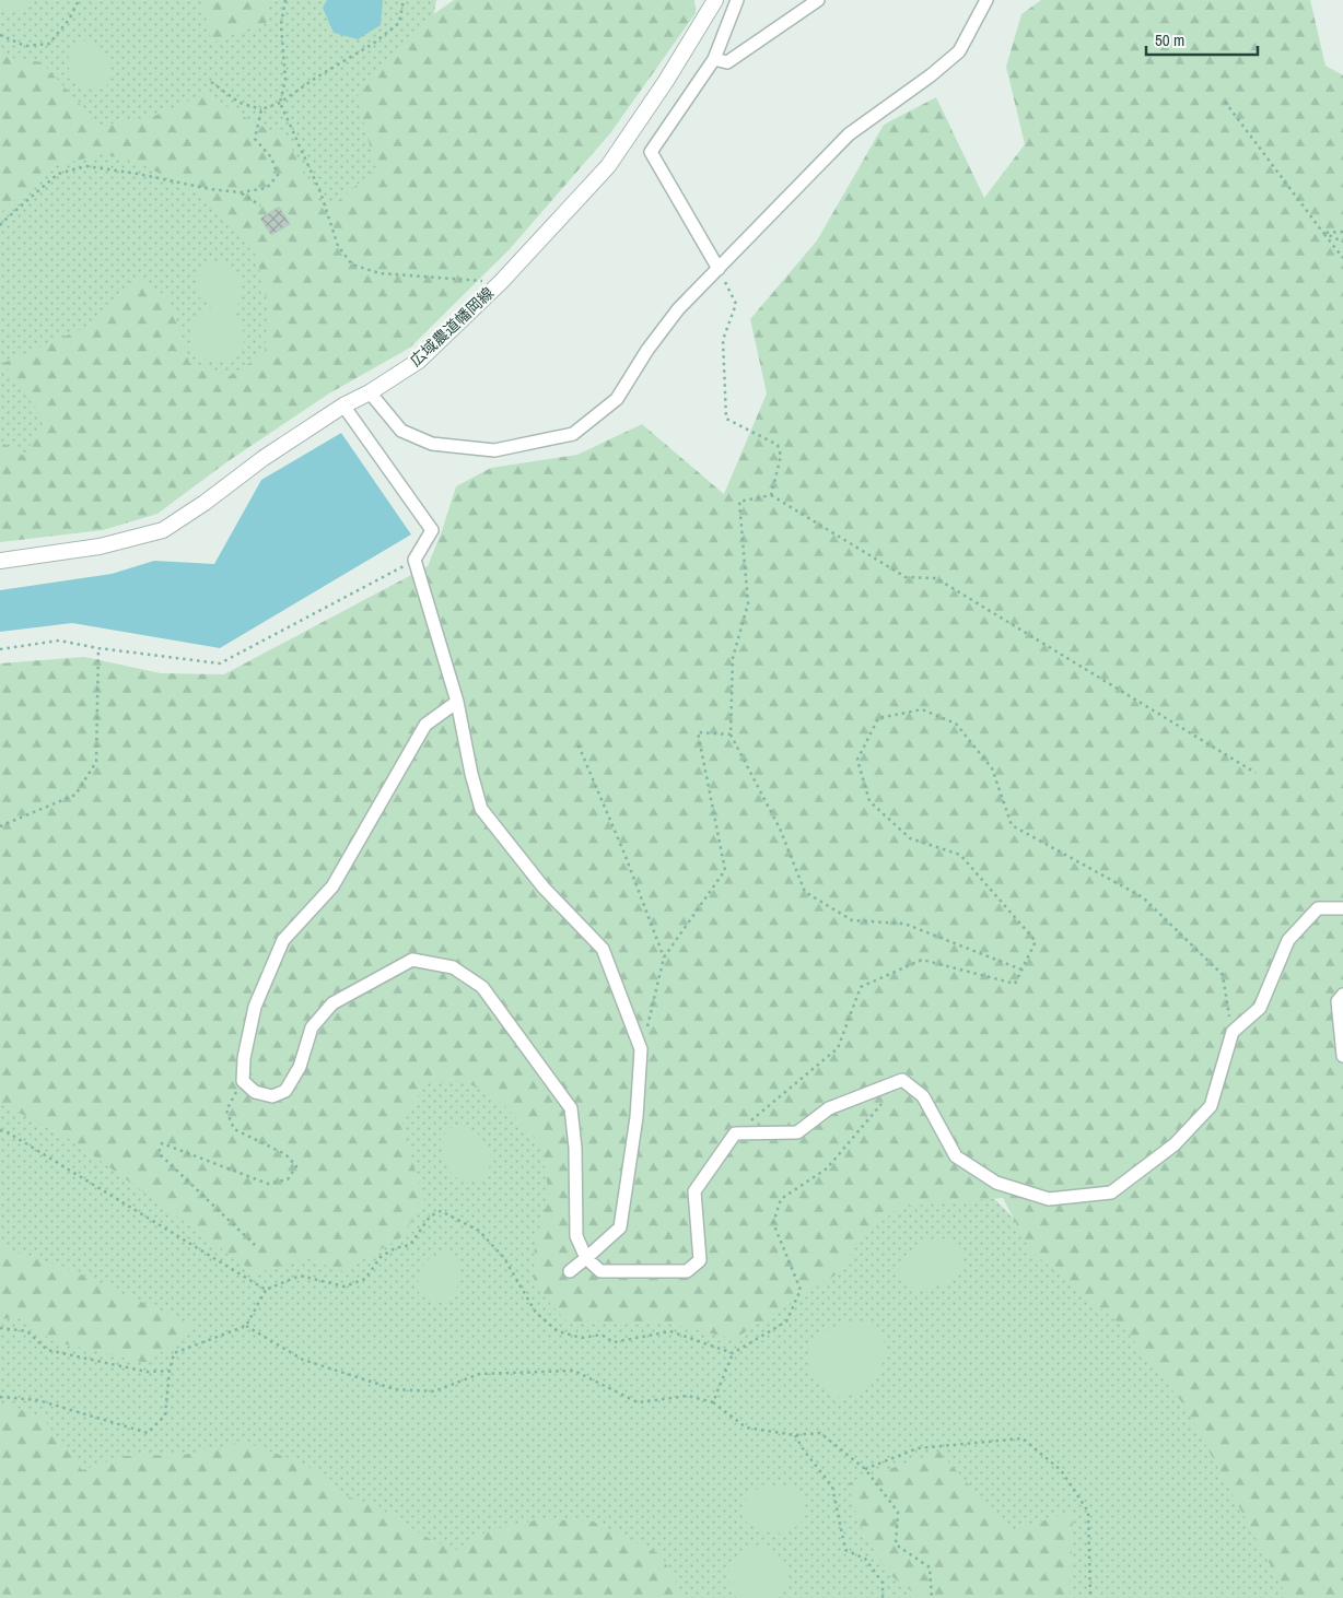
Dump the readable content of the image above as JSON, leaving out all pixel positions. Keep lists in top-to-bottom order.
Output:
{
  "streets": {
    "street": ["広域農道幡岡線"]
  },
  "scale_bar": "50 m"
}
